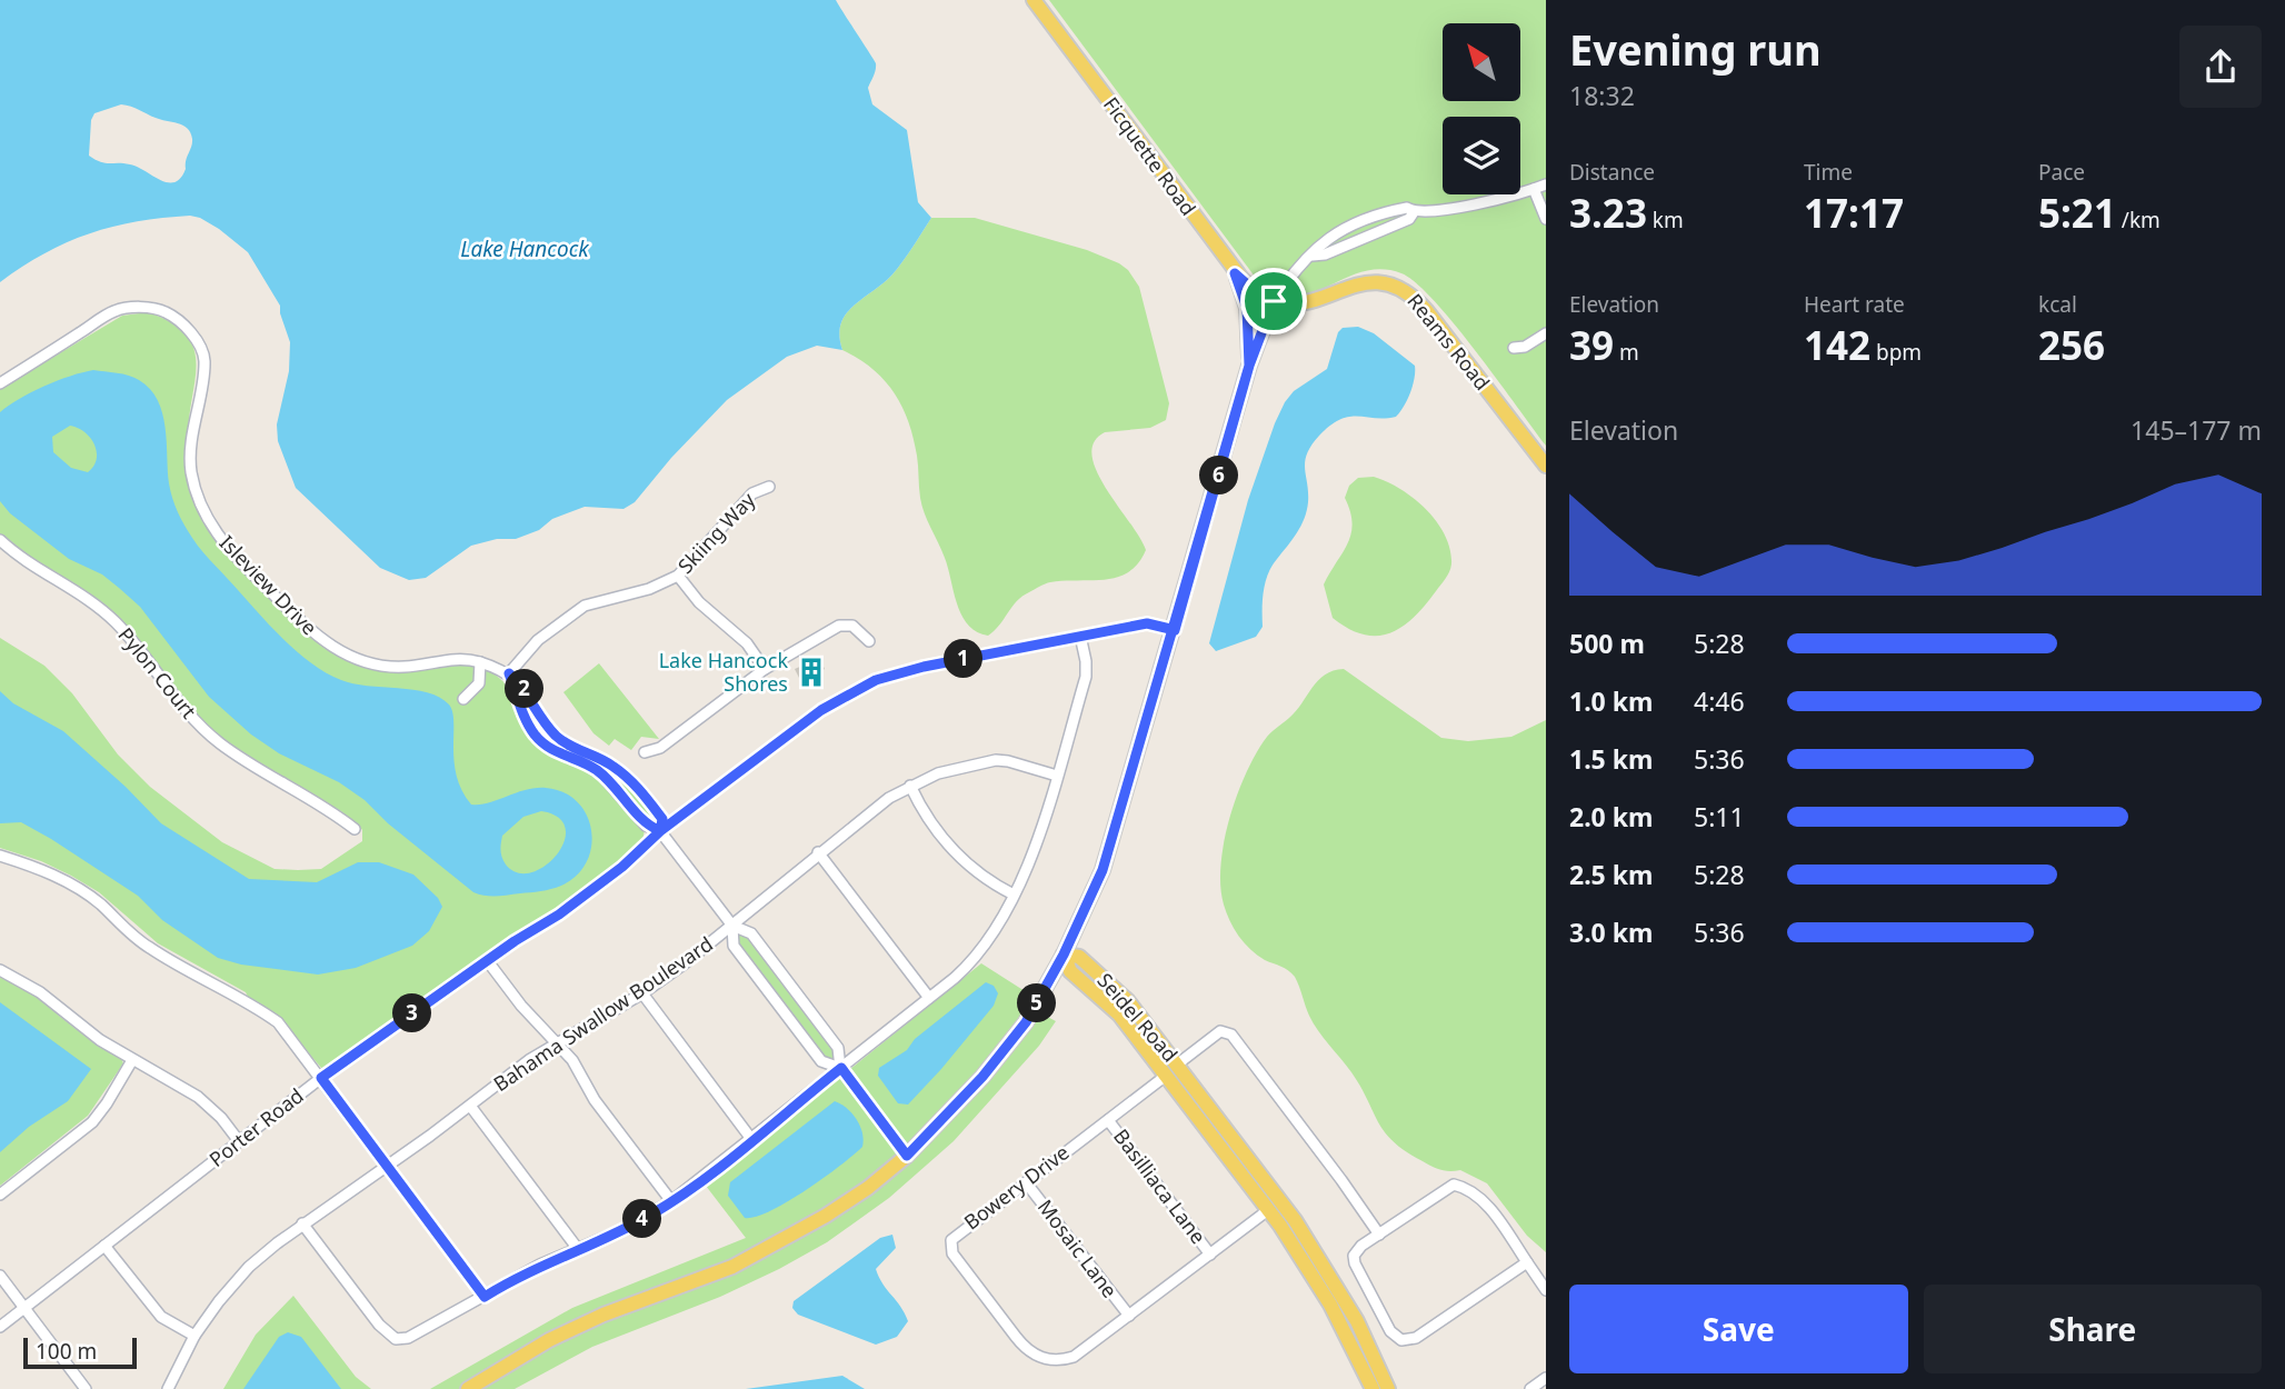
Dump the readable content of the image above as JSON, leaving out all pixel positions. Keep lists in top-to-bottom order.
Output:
{
  "streets": {
    "main road": ["Ficquette Road", "Reams Road", "Seidel Road"],
    "street": [
      "Skiing Way",
      "Isleview Drive",
      "Pylon Court",
      "Bahama Swallow Boulevard",
      "Porter Road",
      "Basilliaca Lane",
      "Bowery Drive",
      "Mosaic Lane"
    ]
  },
  "crossings": [
    ["Ficquette Road", "Reams Road"],
    ["Skiing Way", "Isleview Drive"],
    ["Isleview Drive", "Porter Road"],
    ["Seidel Road", "Bowery Drive"],
    ["Basilliaca Lane", "Bowery Drive"],
    ["Bowery Drive", "Mosaic Lane"]
  ],
  "water": ["Lake Hancock"],
  "places": {
    "building": ["Lake Hancock Shores"]
  },
  "scale_bar": "100 m",
  "north": "top left",
  "page": {
    "heading": ["Evening run", "18:32"],
    "stats": [
      ["Distance", "3.23 km"],
      ["Time", "17:17"],
      ["Pace", "5:21 /km"],
      ["Elevation", "39 m"],
      ["Heart rate", "142 bpm"],
      ["kcal", "256"]
    ],
    "chart": ["Elevation", "145–177 m"],
    "pins": [
      "6",
      "1",
      "2",
      "5",
      "3",
      "4"
    ],
    "list": [
      {
        "name": "500 m",
        "note": "5:28"
      },
      {
        "name": "1.0 km",
        "note": "4:46"
      },
      {
        "name": "1.5 km",
        "note": "5:36"
      },
      {
        "name": "2.0 km",
        "note": "5:11"
      },
      {
        "name": "2.5 km",
        "note": "5:28"
      },
      {
        "name": "3.0 km",
        "note": "5:36"
      }
    ],
    "buttons": ["Save", "Share"],
    "scale": "100 m"
  }
}
